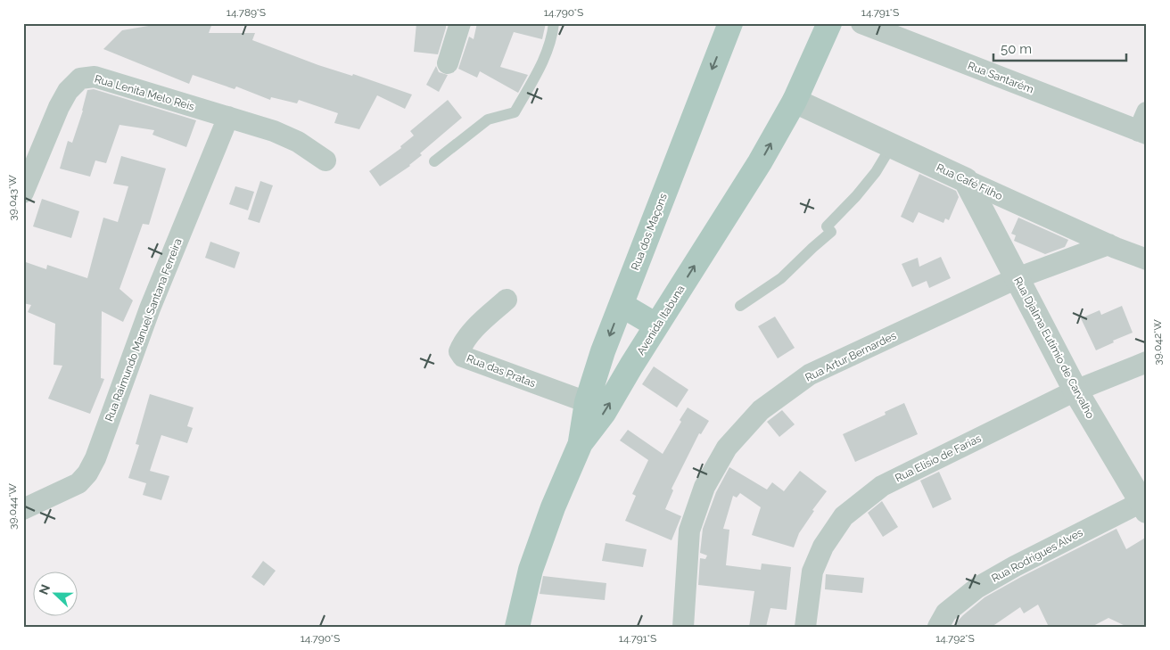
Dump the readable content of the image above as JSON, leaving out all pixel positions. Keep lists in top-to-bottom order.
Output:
{
  "streets": {
    "main road": ["Rua dos Maçons", "Avenida Itabuna"],
    "street": [
      "Rua Santarém",
      "Rua Lenita Melo Reis",
      "Rua Café Filho",
      "Rua Raimundo Manuel Santana Ferreira",
      "Rua Djalma Eutímio de Carvalho",
      "Rua Artur Bernardes",
      "Rua das Pratas",
      "Rua Elisio de Farias",
      "Rua Rodrigues Alves"
    ]
  },
  "crossings": [
    ["Rua Lenita Melo Reis", "Rua Raimundo Manuel Santana Ferreira"],
    ["Rua Café Filho", "Avenida Itabuna"],
    ["Rua Café Filho", "Rua Djalma Eutímio de Carvalho"],
    ["Rua Café Filho", "Rua Artur Bernardes"],
    ["Rua dos Maçons", "Avenida Itabuna"],
    ["Rua dos Maçons", "Rua das Pratas"],
    ["Rua Djalma Eutímio de Carvalho", "Rua Artur Bernardes"],
    ["Rua Djalma Eutímio de Carvalho", "Rua Elisio de Farias"],
    ["Rua Djalma Eutímio de Carvalho", "Rua Rodrigues Alves"]
  ],
  "one_way": ["Rua dos Maçons", "Avenida Itabuna"],
  "scale_bar": "50 m",
  "north": "left",
  "coordinates": [
    "14.789°S",
    "14.790°S",
    "14.791°S",
    "39.043°W",
    "39.042°W",
    "39.044°W",
    "14.792°S"
  ]
}
